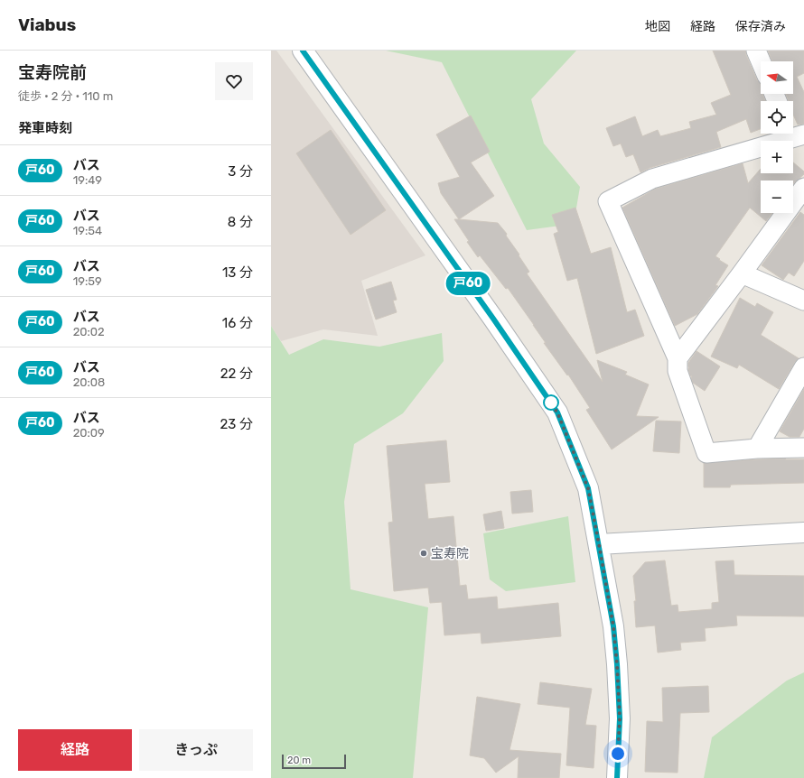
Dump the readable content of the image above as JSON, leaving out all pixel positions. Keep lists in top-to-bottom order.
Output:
{
  "places": ["宝寿院"],
  "lines": ["bus line 戸60"],
  "scale_bar": "20 m",
  "north": "left",
  "page": {
    "header": "Viabus",
    "nav": ["地図", "経路", "保存済み"],
    "heading": [
      ["宝寿院前", "徒歩 · 2 分 · 110 m"],
      "発車時刻"
    ],
    "on_map": "戸60",
    "map_buttons": ["+", "−"],
    "list": [
      {
        "mark": "戸60",
        "name": "バス",
        "note": "19:49",
        "value": "3 分"
      },
      {
        "mark": "戸60",
        "name": "バス",
        "note": "19:54",
        "value": "8 分"
      },
      {
        "mark": "戸60",
        "name": "バス",
        "note": "19:59",
        "value": "13 分"
      },
      {
        "mark": "戸60",
        "name": "バス",
        "note": "20:02",
        "value": "16 分"
      },
      {
        "mark": "戸60",
        "name": "バス",
        "note": "20:08",
        "value": "22 分"
      },
      {
        "mark": "戸60",
        "name": "バス",
        "note": "20:09",
        "value": "23 分"
      }
    ],
    "buttons": ["経路", "きっぷ"],
    "scale": "20 m"
  }
}
